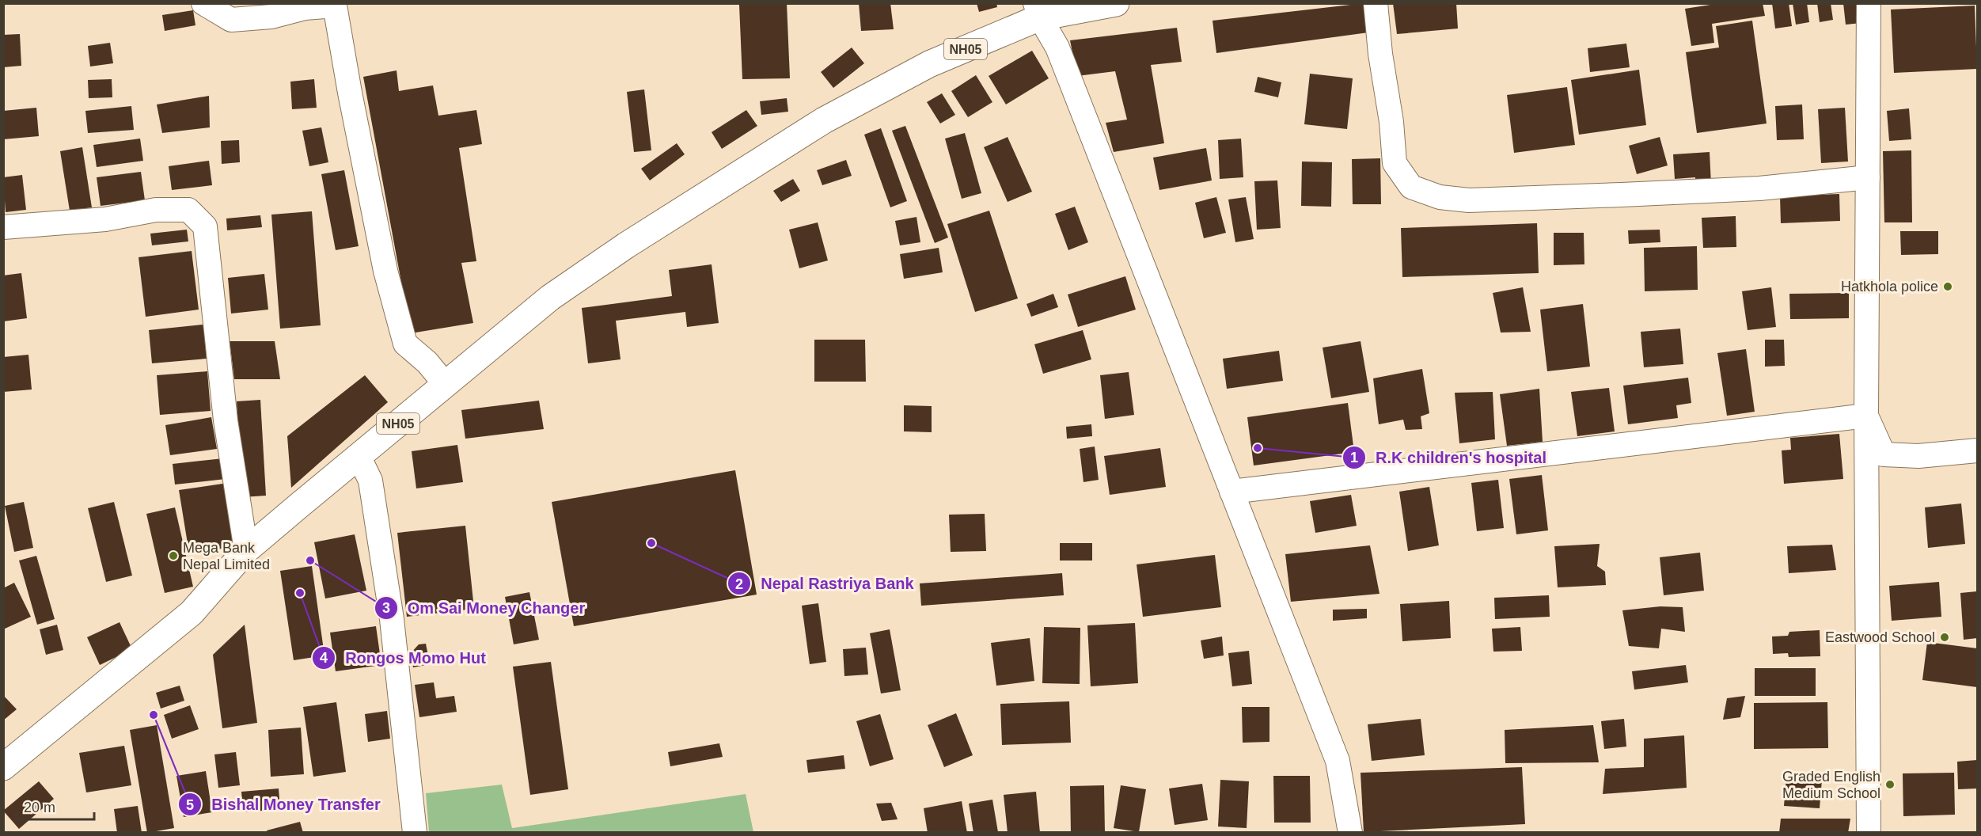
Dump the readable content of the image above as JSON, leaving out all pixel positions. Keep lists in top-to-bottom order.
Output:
{
  "streets": {
    "main road": ["NH05"]
  },
  "places": [
    "Hatkhola police",
    "R.K children's hospital",
    "Nepal Rastriya Bank",
    "Mega Bank Nepal Limited",
    "Om Sai Money Changer",
    "Rongos Momo Hut",
    "Eastwood School",
    "Bishal Money Transfer",
    "Graded English Medium School"
  ],
  "scale_bar": "20 m"
}
